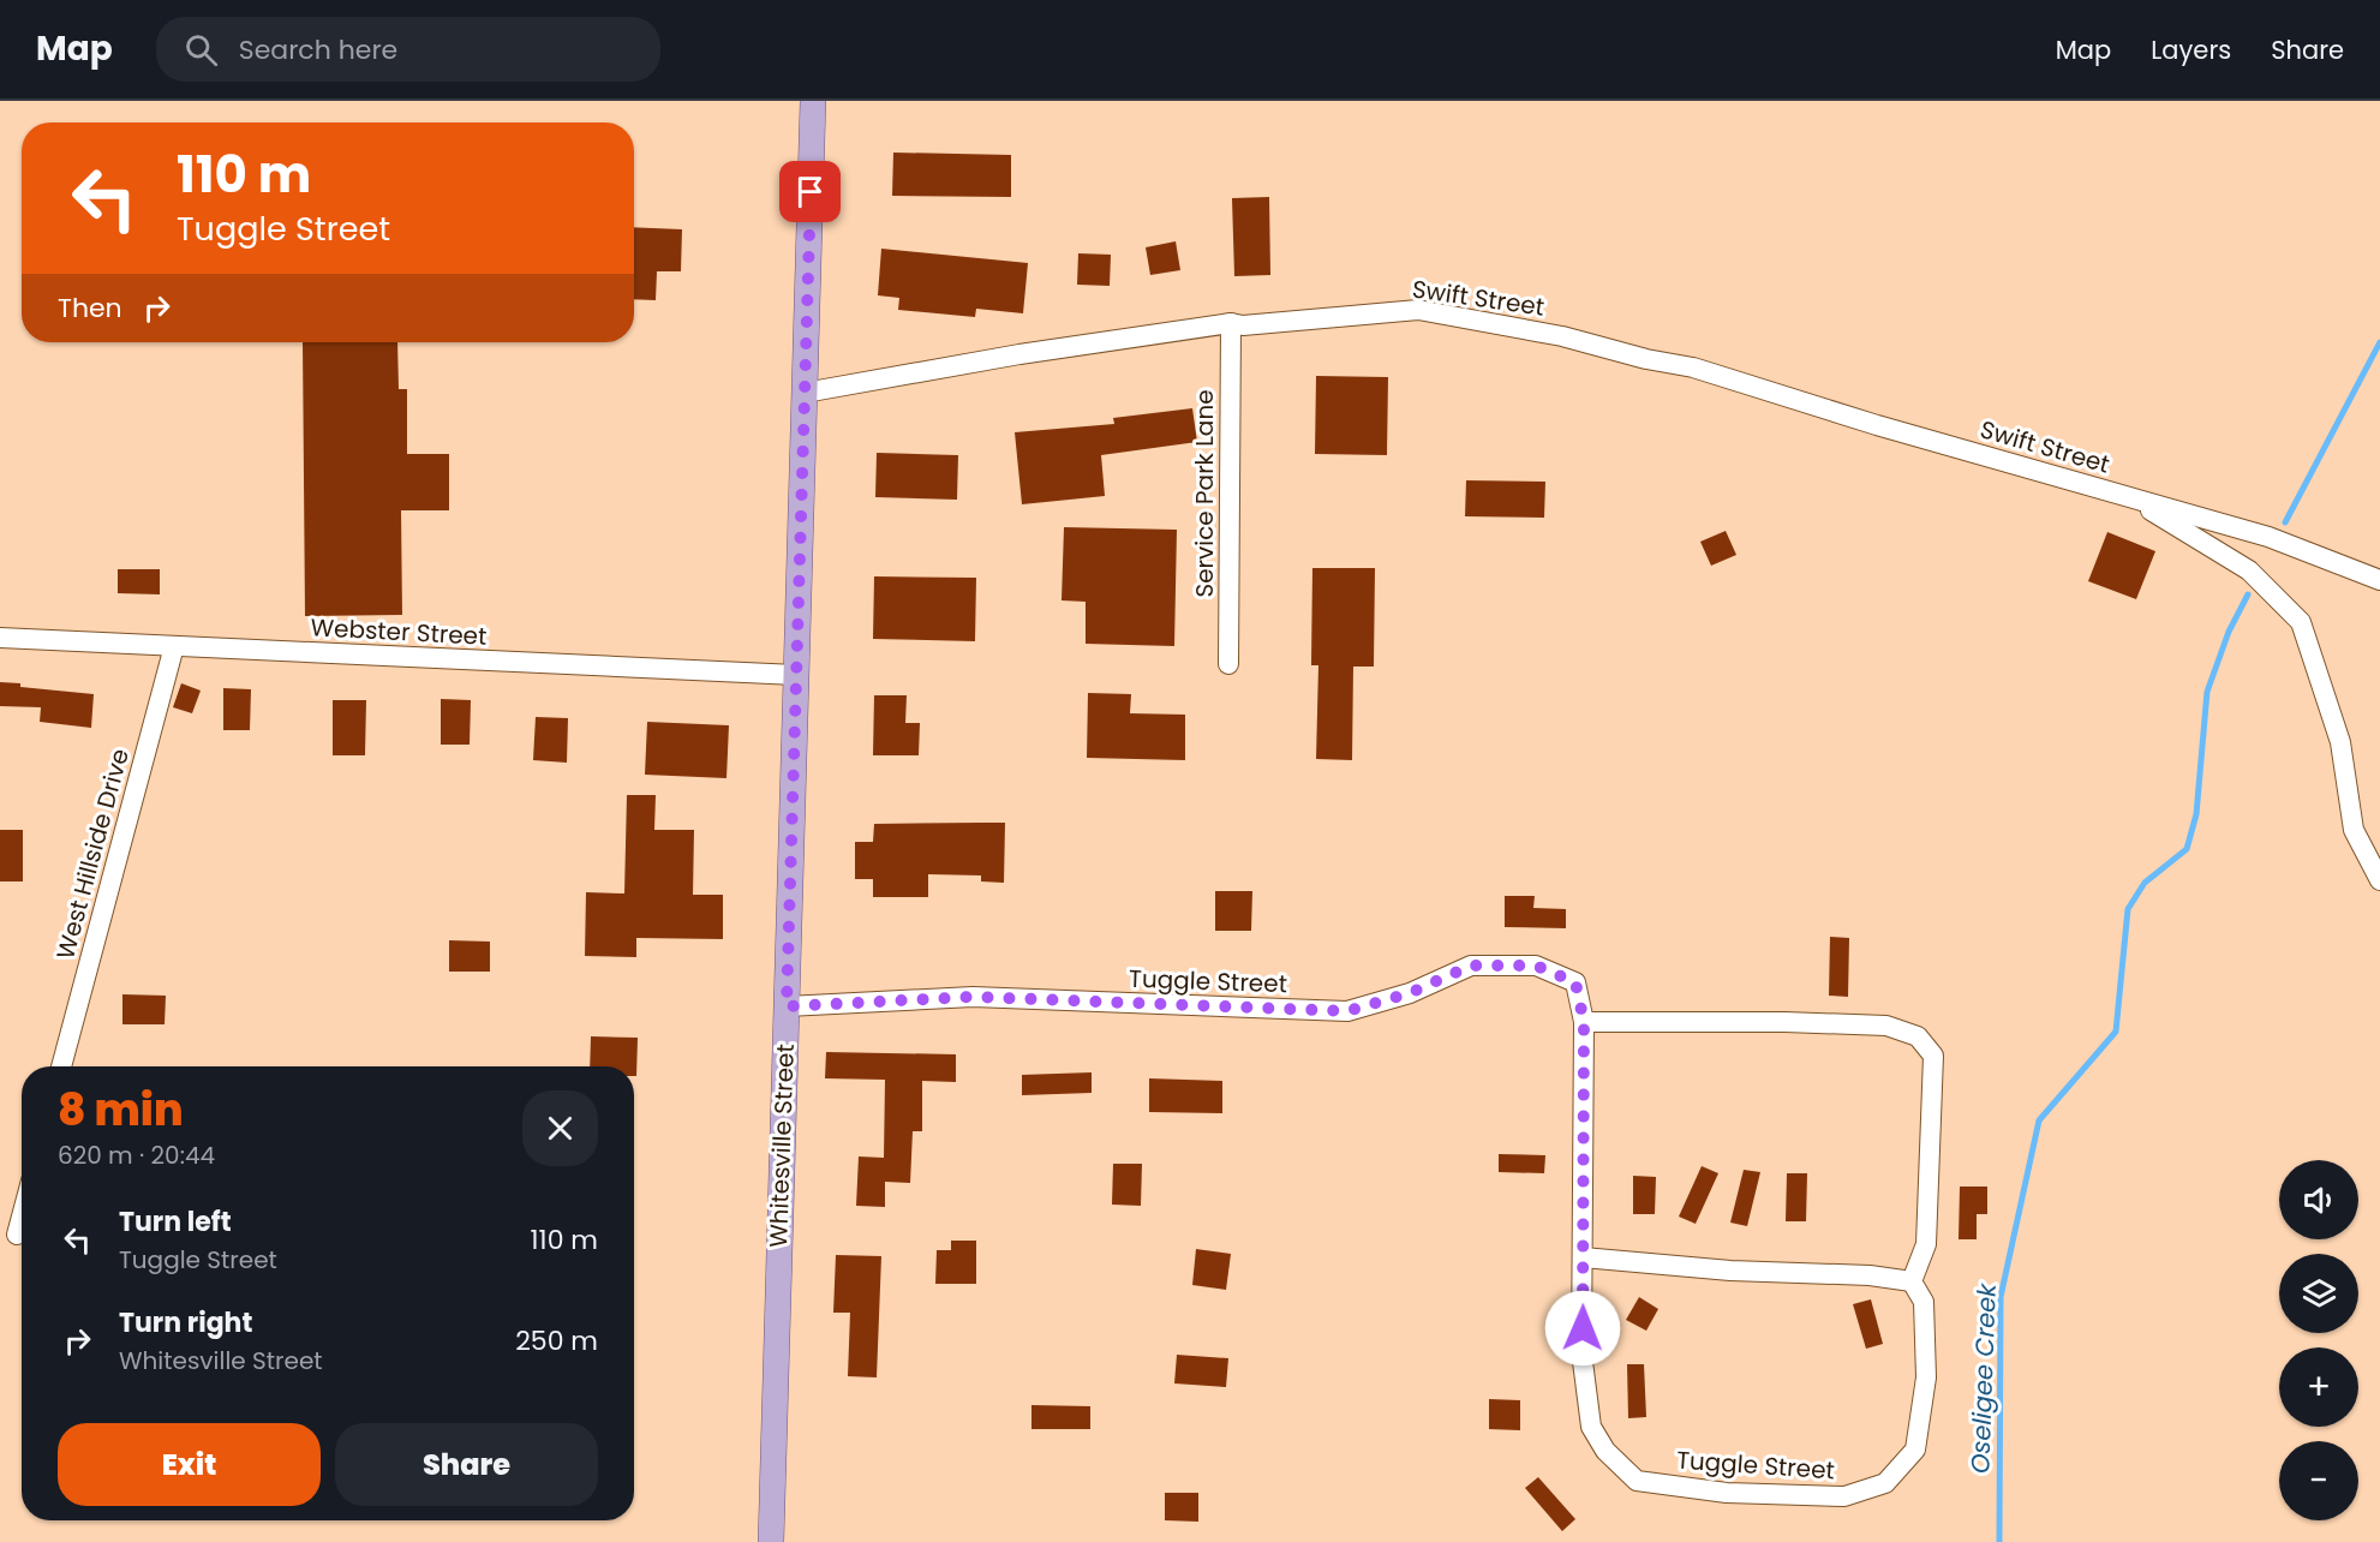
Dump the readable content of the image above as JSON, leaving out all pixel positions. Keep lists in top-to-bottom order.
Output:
{
  "streets": {
    "main road": ["Whitesville Street"],
    "street": [
      "Swift Street",
      "Service Park Lane",
      "Webster Street",
      "West Hillside Drive",
      "Tuggle Street"
    ]
  },
  "crossings": [
    ["Swift Street", "Service Park Lane"],
    ["Swift Street", "Whitesville Street"],
    ["Webster Street", "West Hillside Drive"],
    ["Webster Street", "Whitesville Street"],
    ["Tuggle Street", "Whitesville Street"]
  ],
  "water": ["Oseligee Creek"],
  "page": {
    "header": "Map",
    "search": "Search here",
    "nav": ["Map", "Layers", "Share"],
    "turn": ["110 m", "Tuggle Street"],
    "then": "Then",
    "heading": ["8 min", "620 m · 20:44"],
    "map_buttons": ["+", "−"],
    "list": [
      {
        "name": "Turn left",
        "note": "Tuggle Street",
        "value": "110 m"
      },
      {
        "name": "Turn right",
        "note": "Whitesville Street",
        "value": "250 m"
      }
    ],
    "buttons": ["Exit", "Share"]
  }
}
